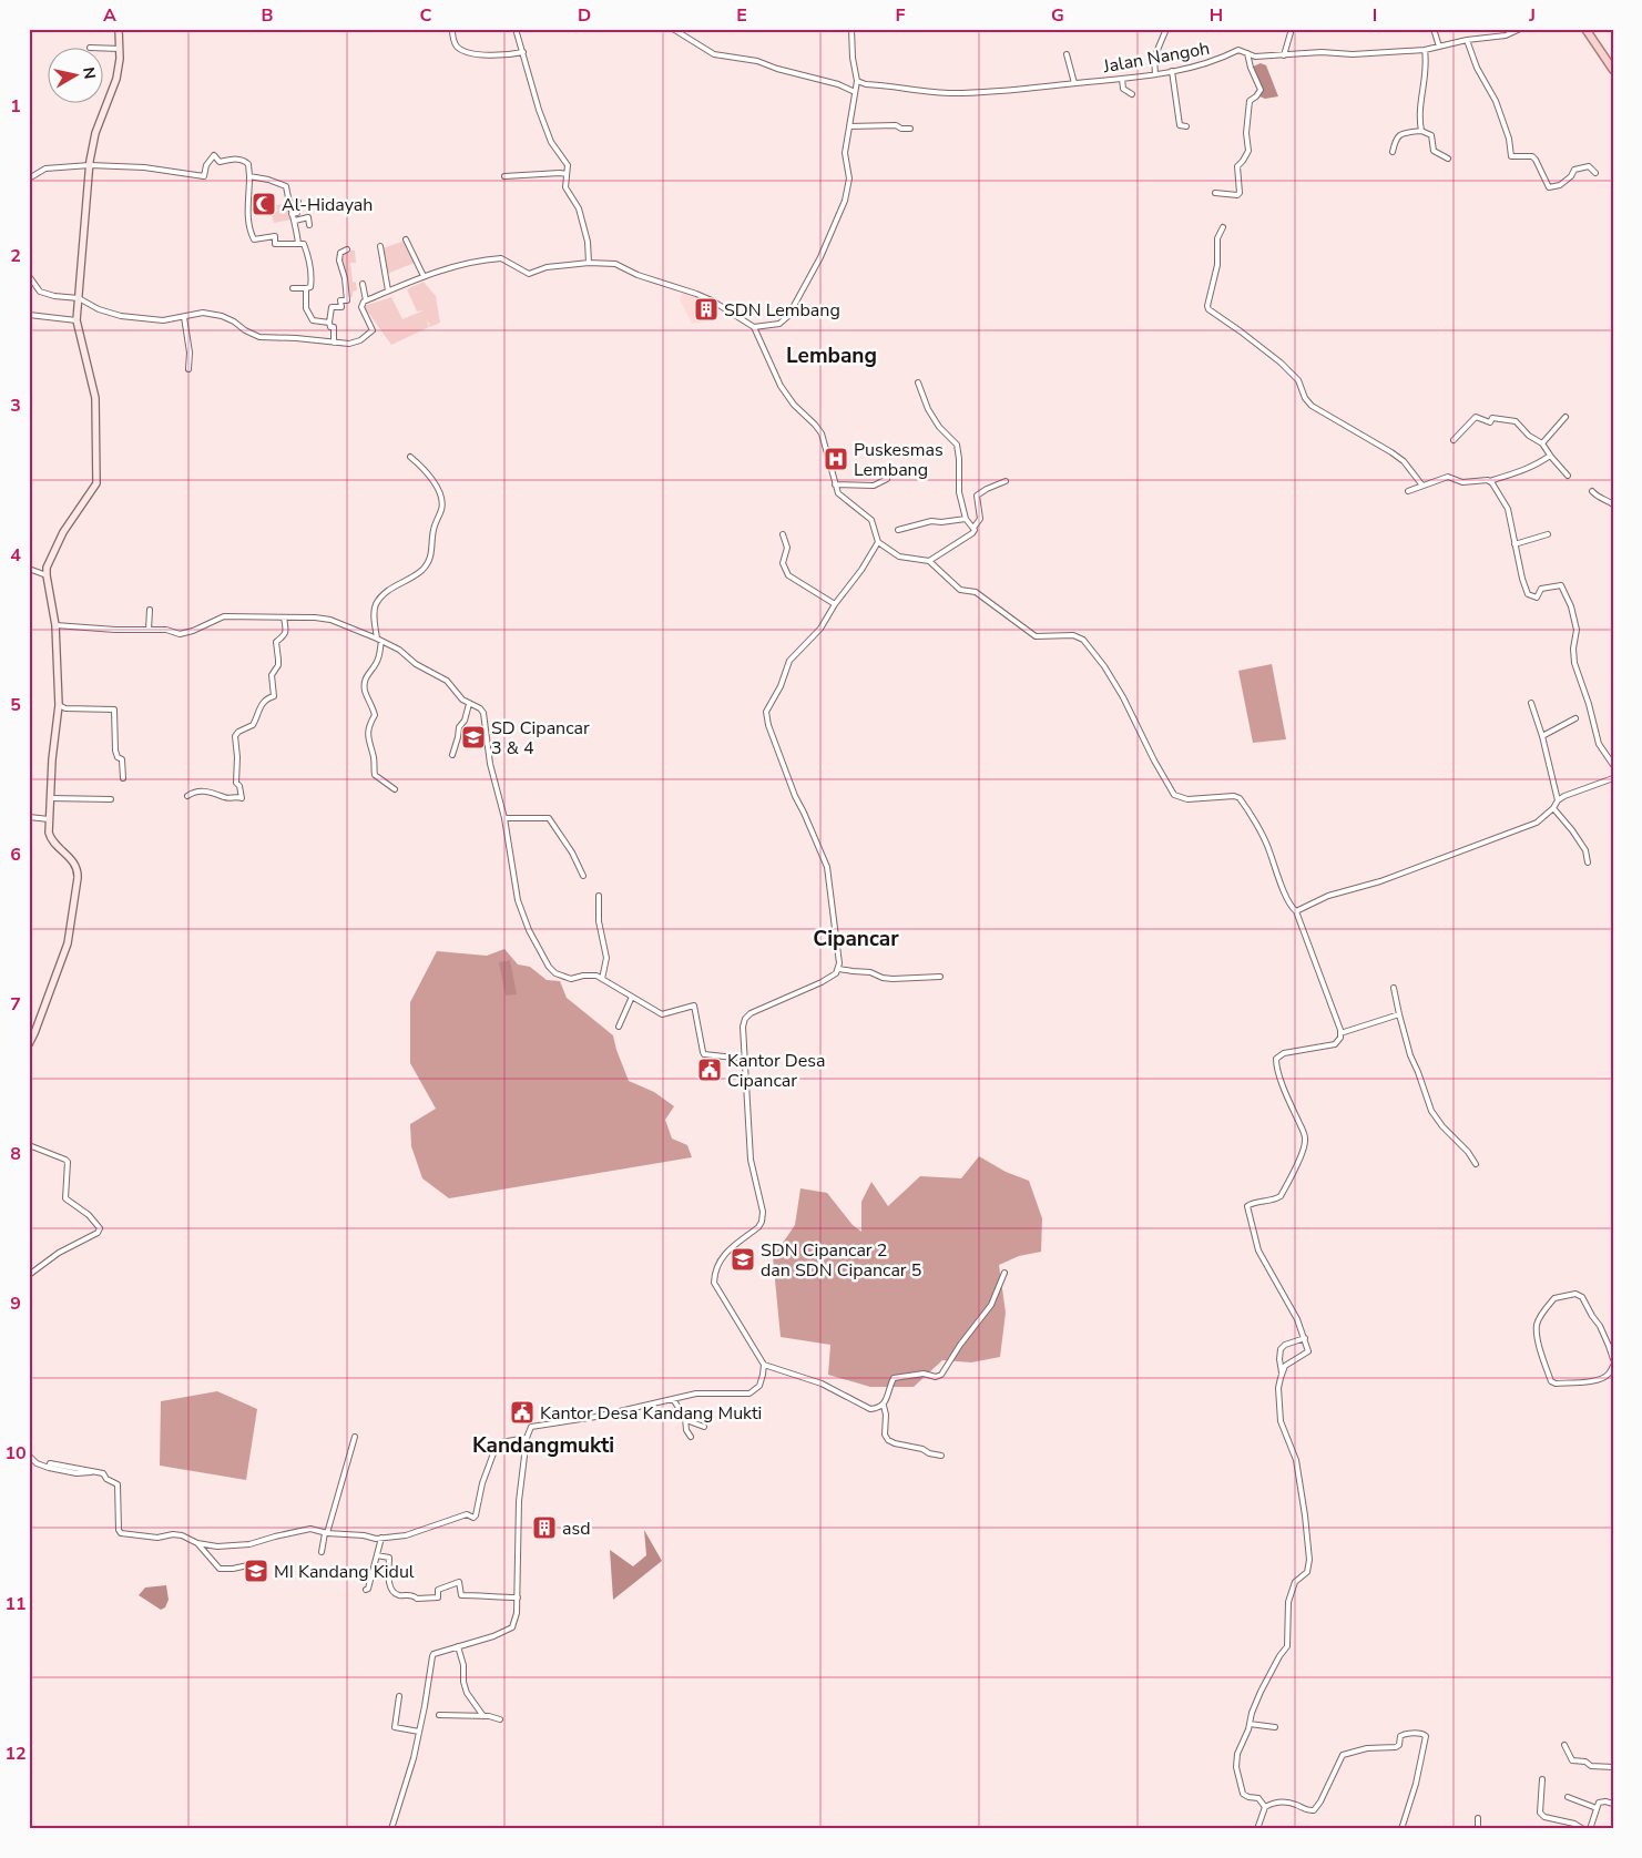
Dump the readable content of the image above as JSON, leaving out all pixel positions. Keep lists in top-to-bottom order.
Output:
{
  "streets": {
    "street": ["Jalan Nangoh"]
  },
  "districts": ["Lembang", "Cipancar", "Kandangmukti"],
  "places": {
    "mosque": ["Al-Hidayah"],
    "building": ["SDN Lembang", "asd"],
    "hospital": ["Puskesmas Lembang"],
    "school or university": ["SD Cipancar 3 & 4", "SDN Cipancar 2 dan SDN Cipancar 5", "MI Kandang Kidul"],
    "public building": ["Kantor Desa Cipancar", "Kantor Desa Kandang Mukti"]
  },
  "north": "right",
  "grid": {
    "columns": [
      "A",
      "B",
      "C",
      "D",
      "E",
      "F",
      "G",
      "H",
      "I",
      "J"
    ],
    "rows": [
      "1",
      "2",
      "3",
      "4",
      "5",
      "6",
      "7",
      "8",
      "9",
      "10",
      "11",
      "12"
    ]
  }
}
